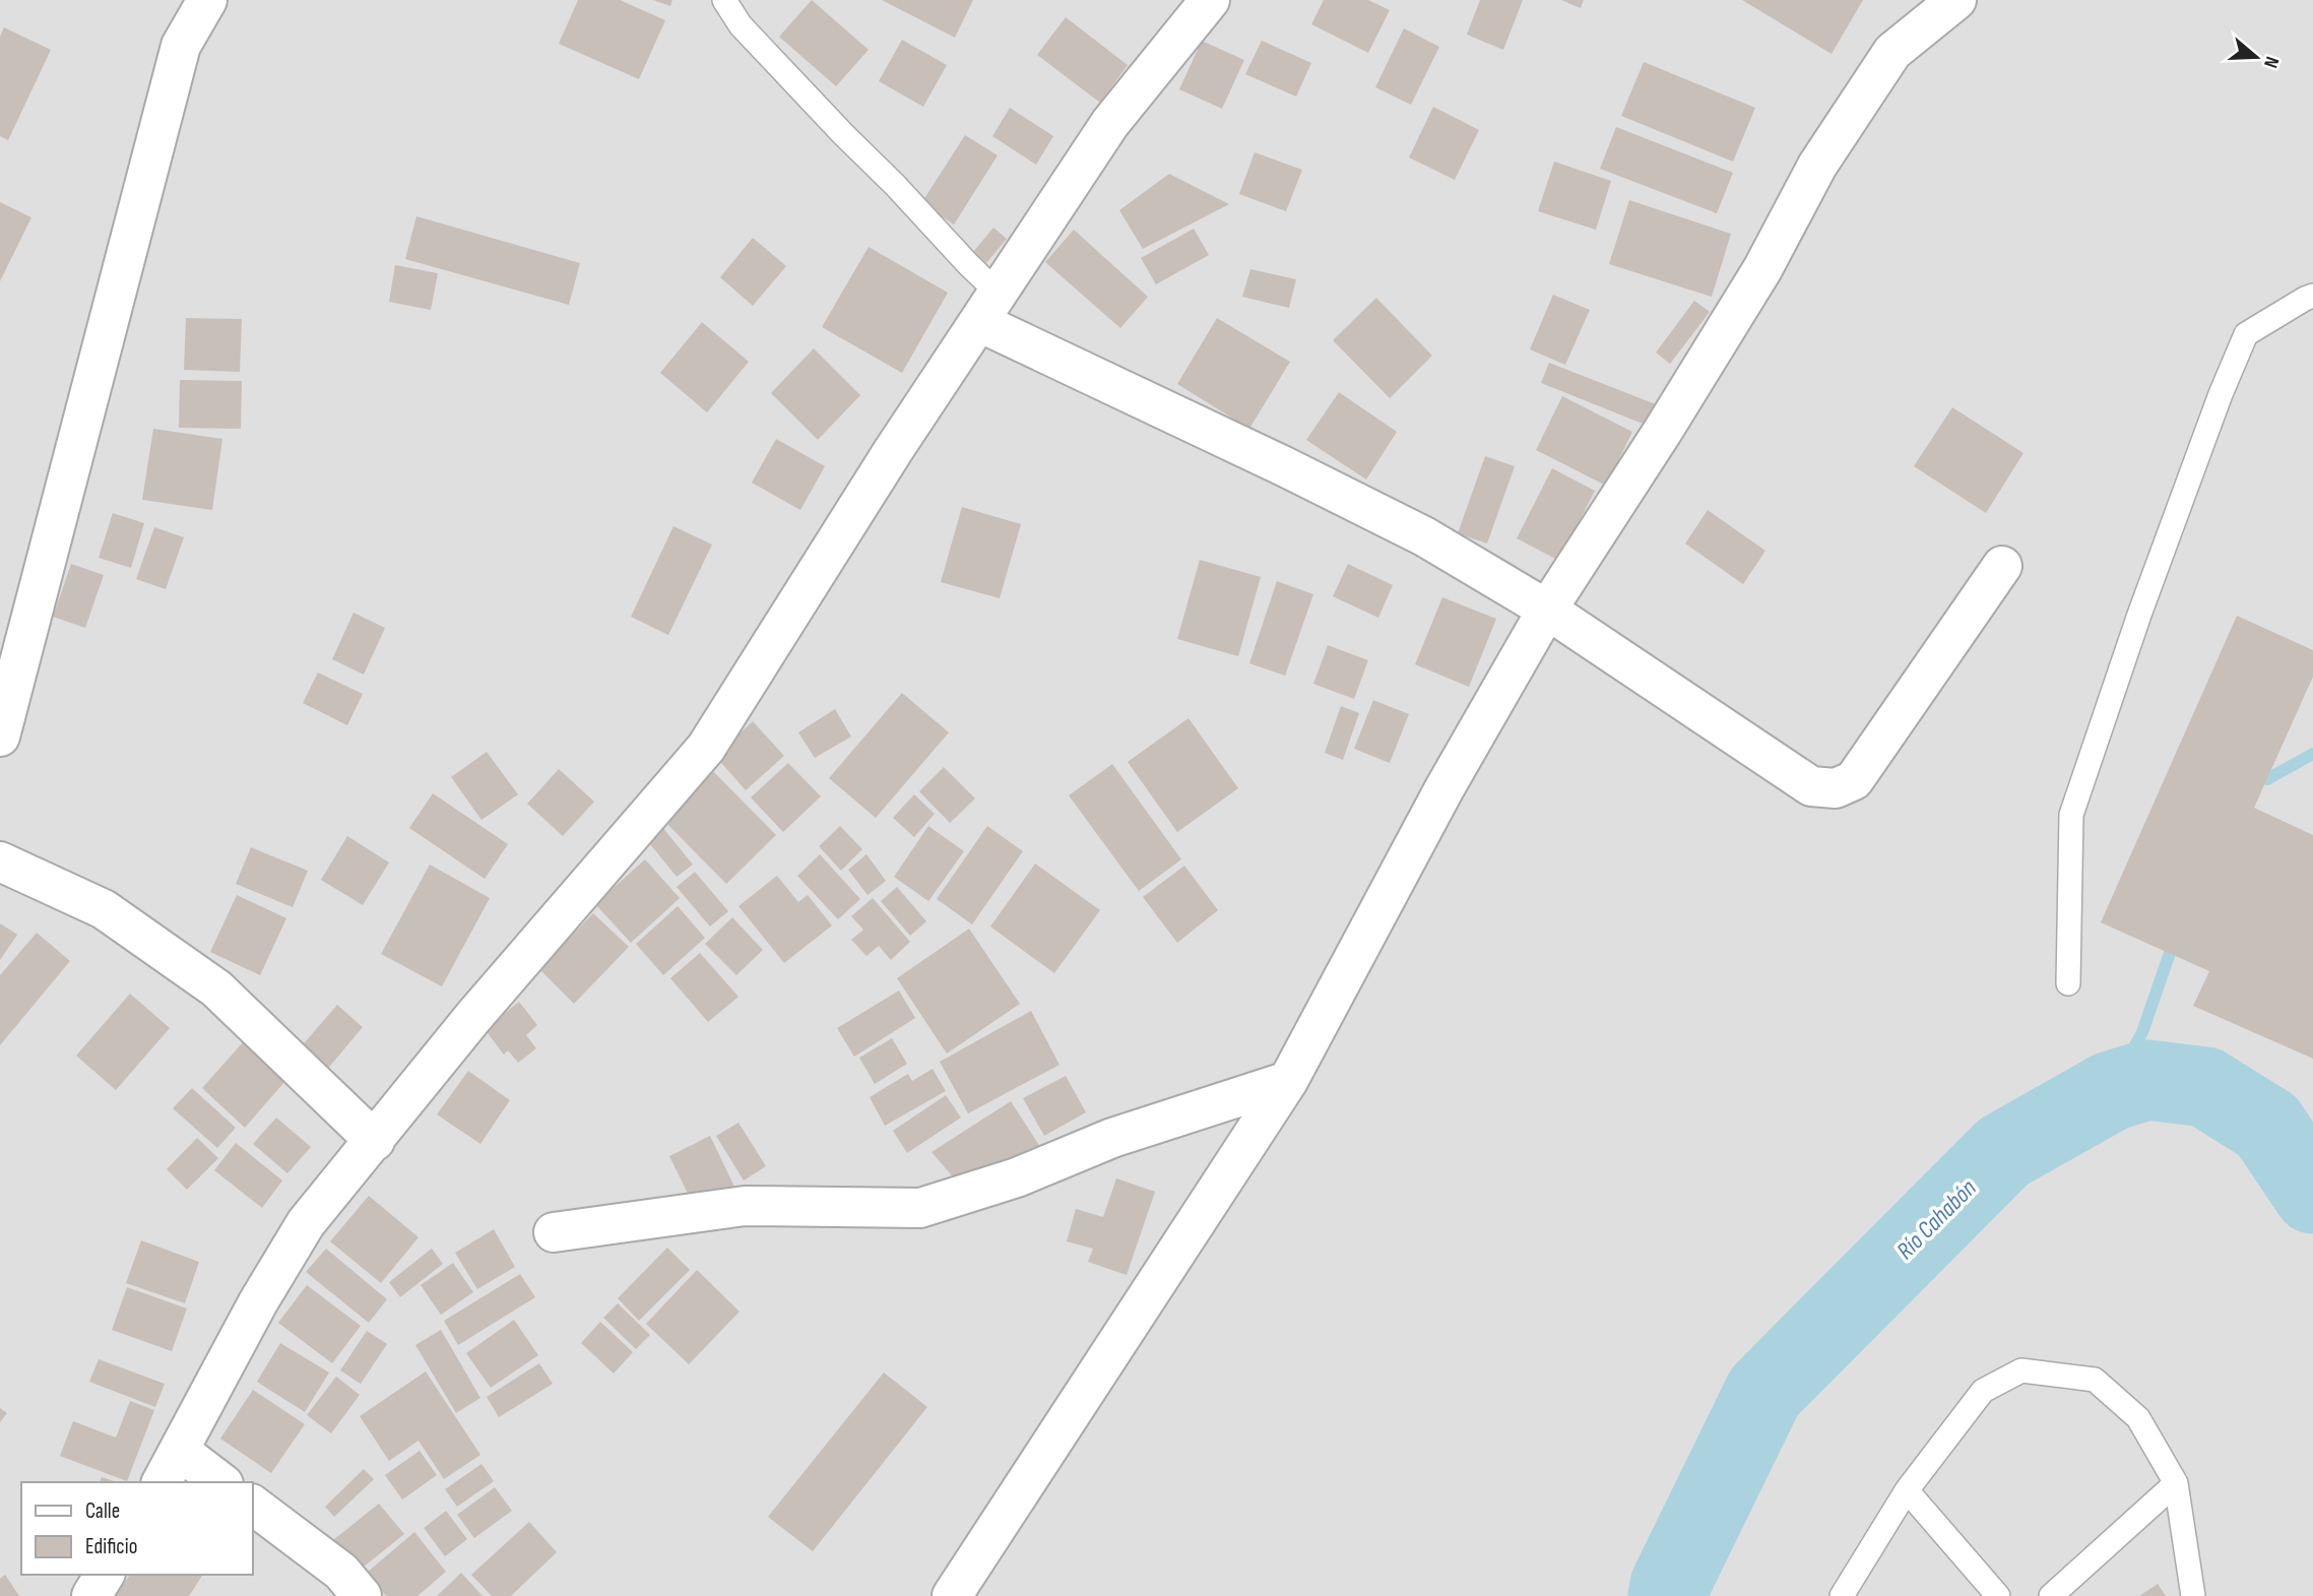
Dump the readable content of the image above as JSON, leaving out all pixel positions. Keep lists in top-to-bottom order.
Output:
{
  "water": ["Río Cahabón"],
  "legend": ["Calle", "Edificio"],
  "north": "right"
}
